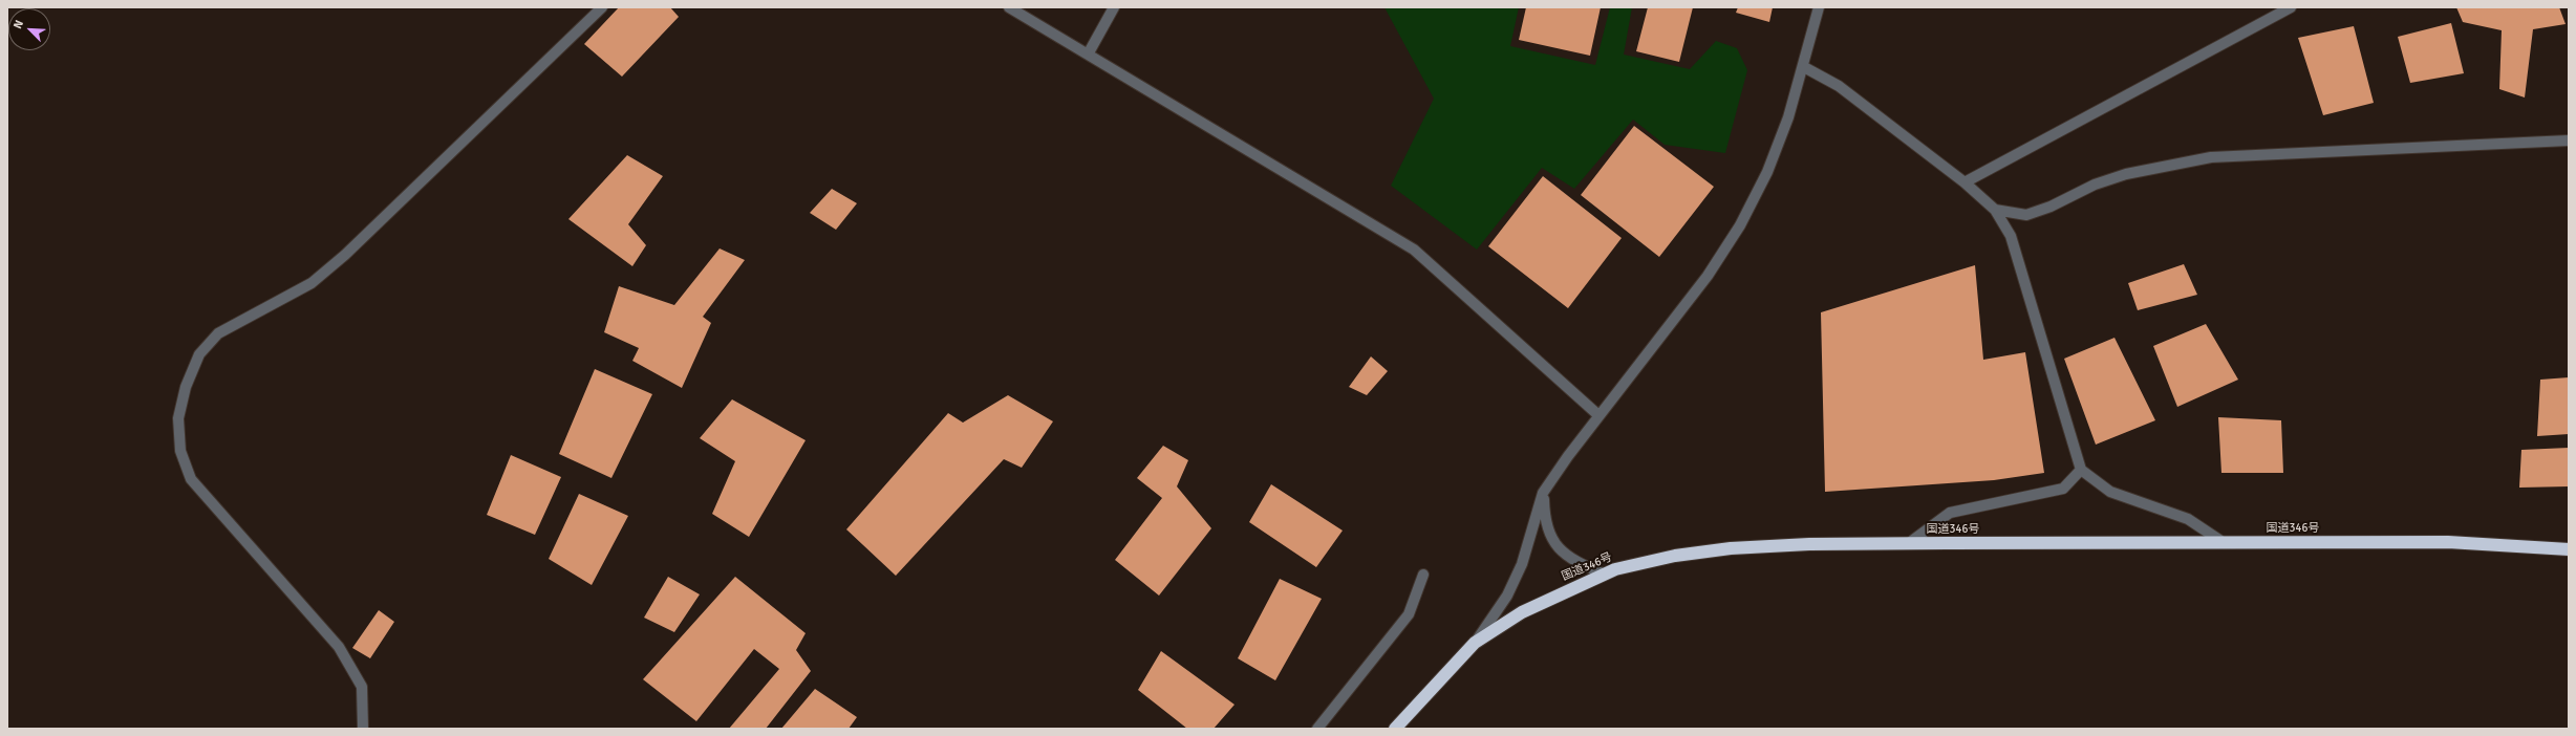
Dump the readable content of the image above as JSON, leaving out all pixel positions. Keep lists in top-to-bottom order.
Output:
{
  "streets": {
    "highway": ["国道346号"]
  },
  "north": "top left"
}
